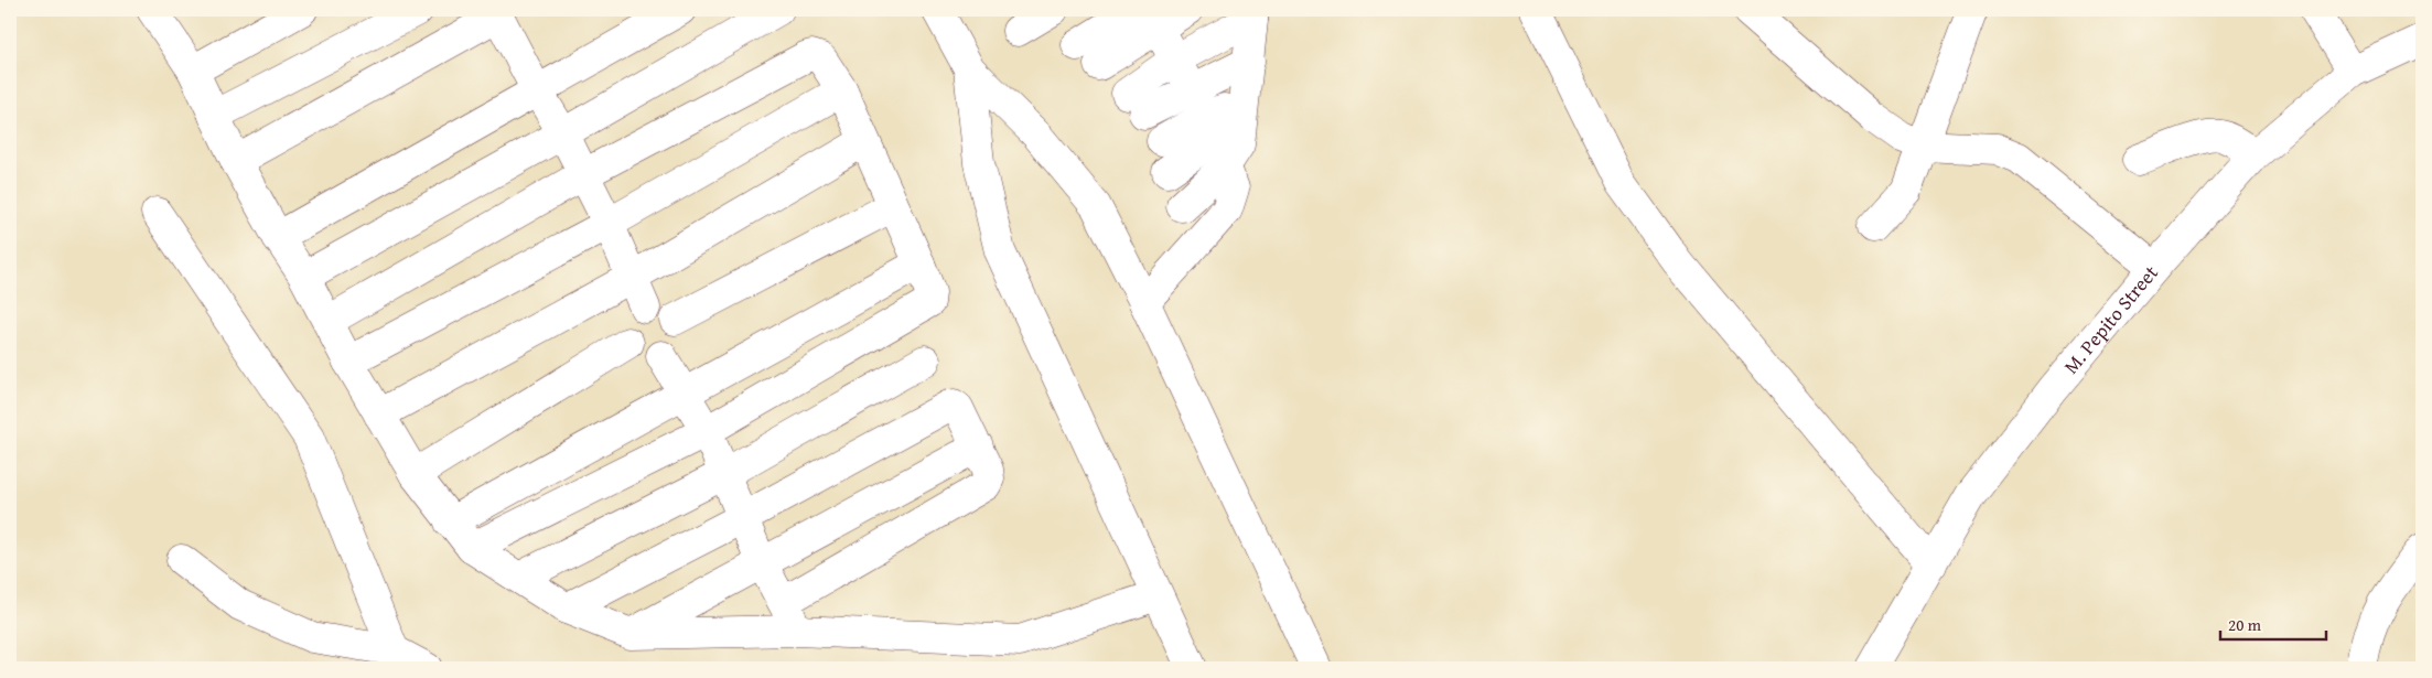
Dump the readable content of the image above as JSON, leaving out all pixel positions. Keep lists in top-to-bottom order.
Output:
{
  "streets": {
    "street": ["M. Pepito Street"]
  },
  "scale_bar": "20 m"
}
